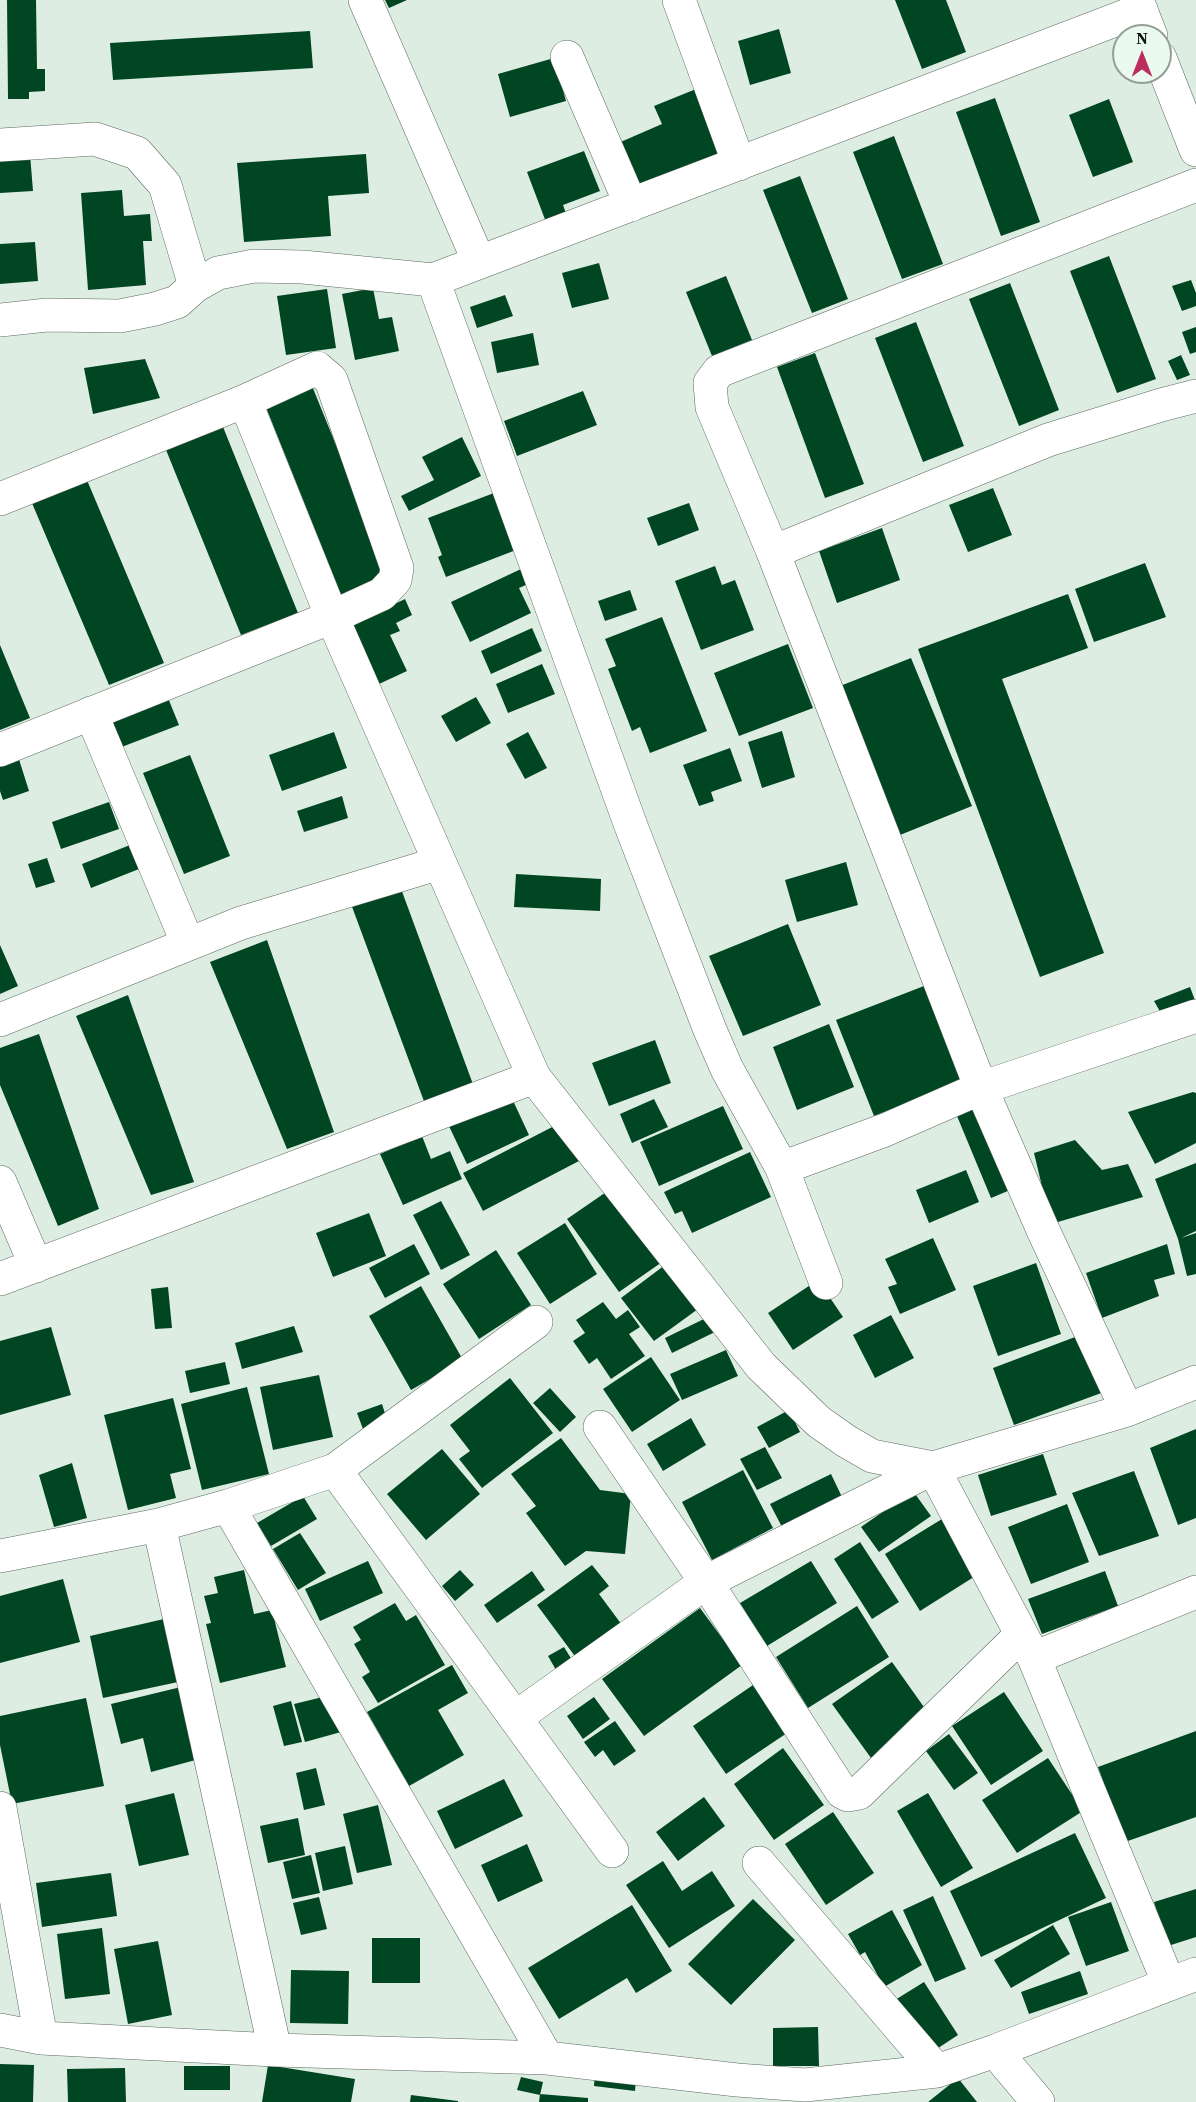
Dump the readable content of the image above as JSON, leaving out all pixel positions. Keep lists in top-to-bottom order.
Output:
{
  "north": "top"
}
